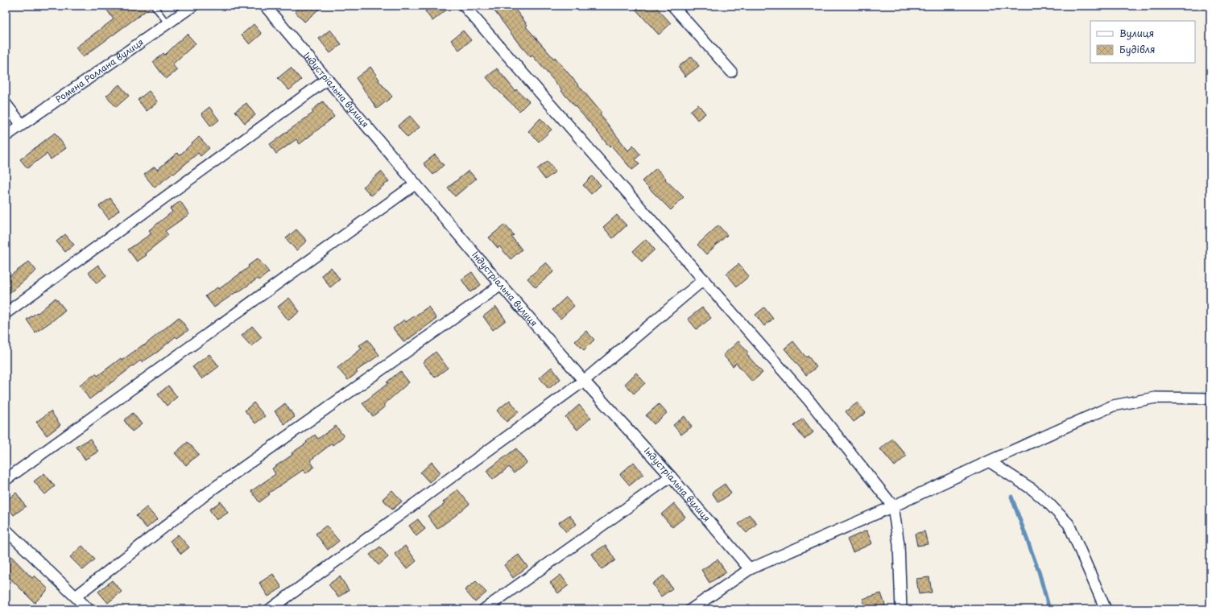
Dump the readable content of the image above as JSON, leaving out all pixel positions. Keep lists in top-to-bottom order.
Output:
{
  "streets": {
    "street": ["Ромена Роллана вулиця", "Індустріальна вулиця"]
  },
  "legend": ["Вулиця", "Будівля"]
}
